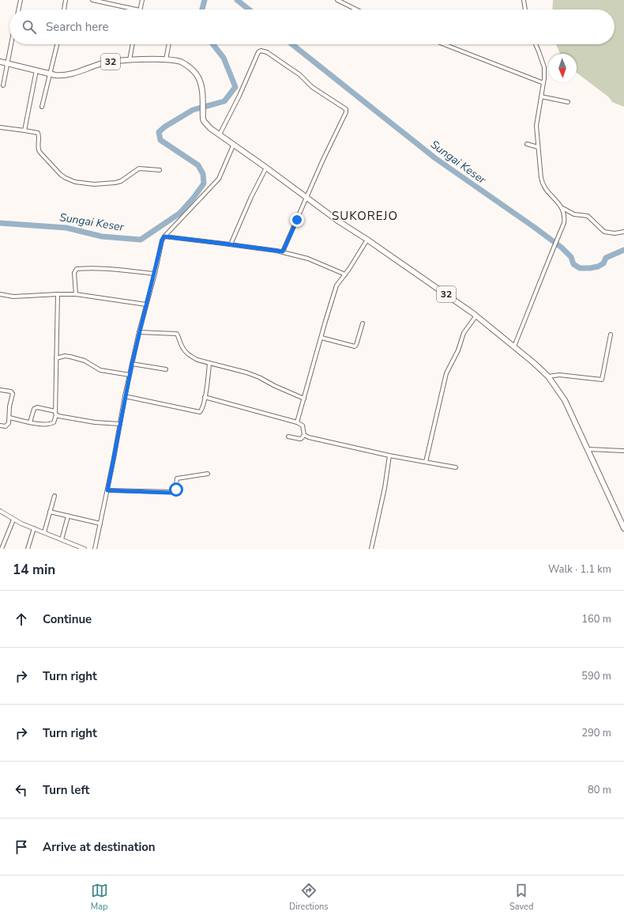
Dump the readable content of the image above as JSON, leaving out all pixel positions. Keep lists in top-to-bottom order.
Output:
{
  "streets": {
    "highway": ["32"]
  },
  "districts": ["SUKOREJO"],
  "water": ["Sungai Keser"],
  "north": "bottom",
  "page": {
    "search": "Search here",
    "heading": ["14 min", "Walk · 1.1 km"],
    "list": [
      ["Continue", "160 m"],
      ["Turn right", "590 m"],
      ["Turn right", "290 m"],
      ["Turn left", "80 m"],
      "Arrive at destination"
    ],
    "nav": ["Map", "Directions", "Saved"]
  }
}
